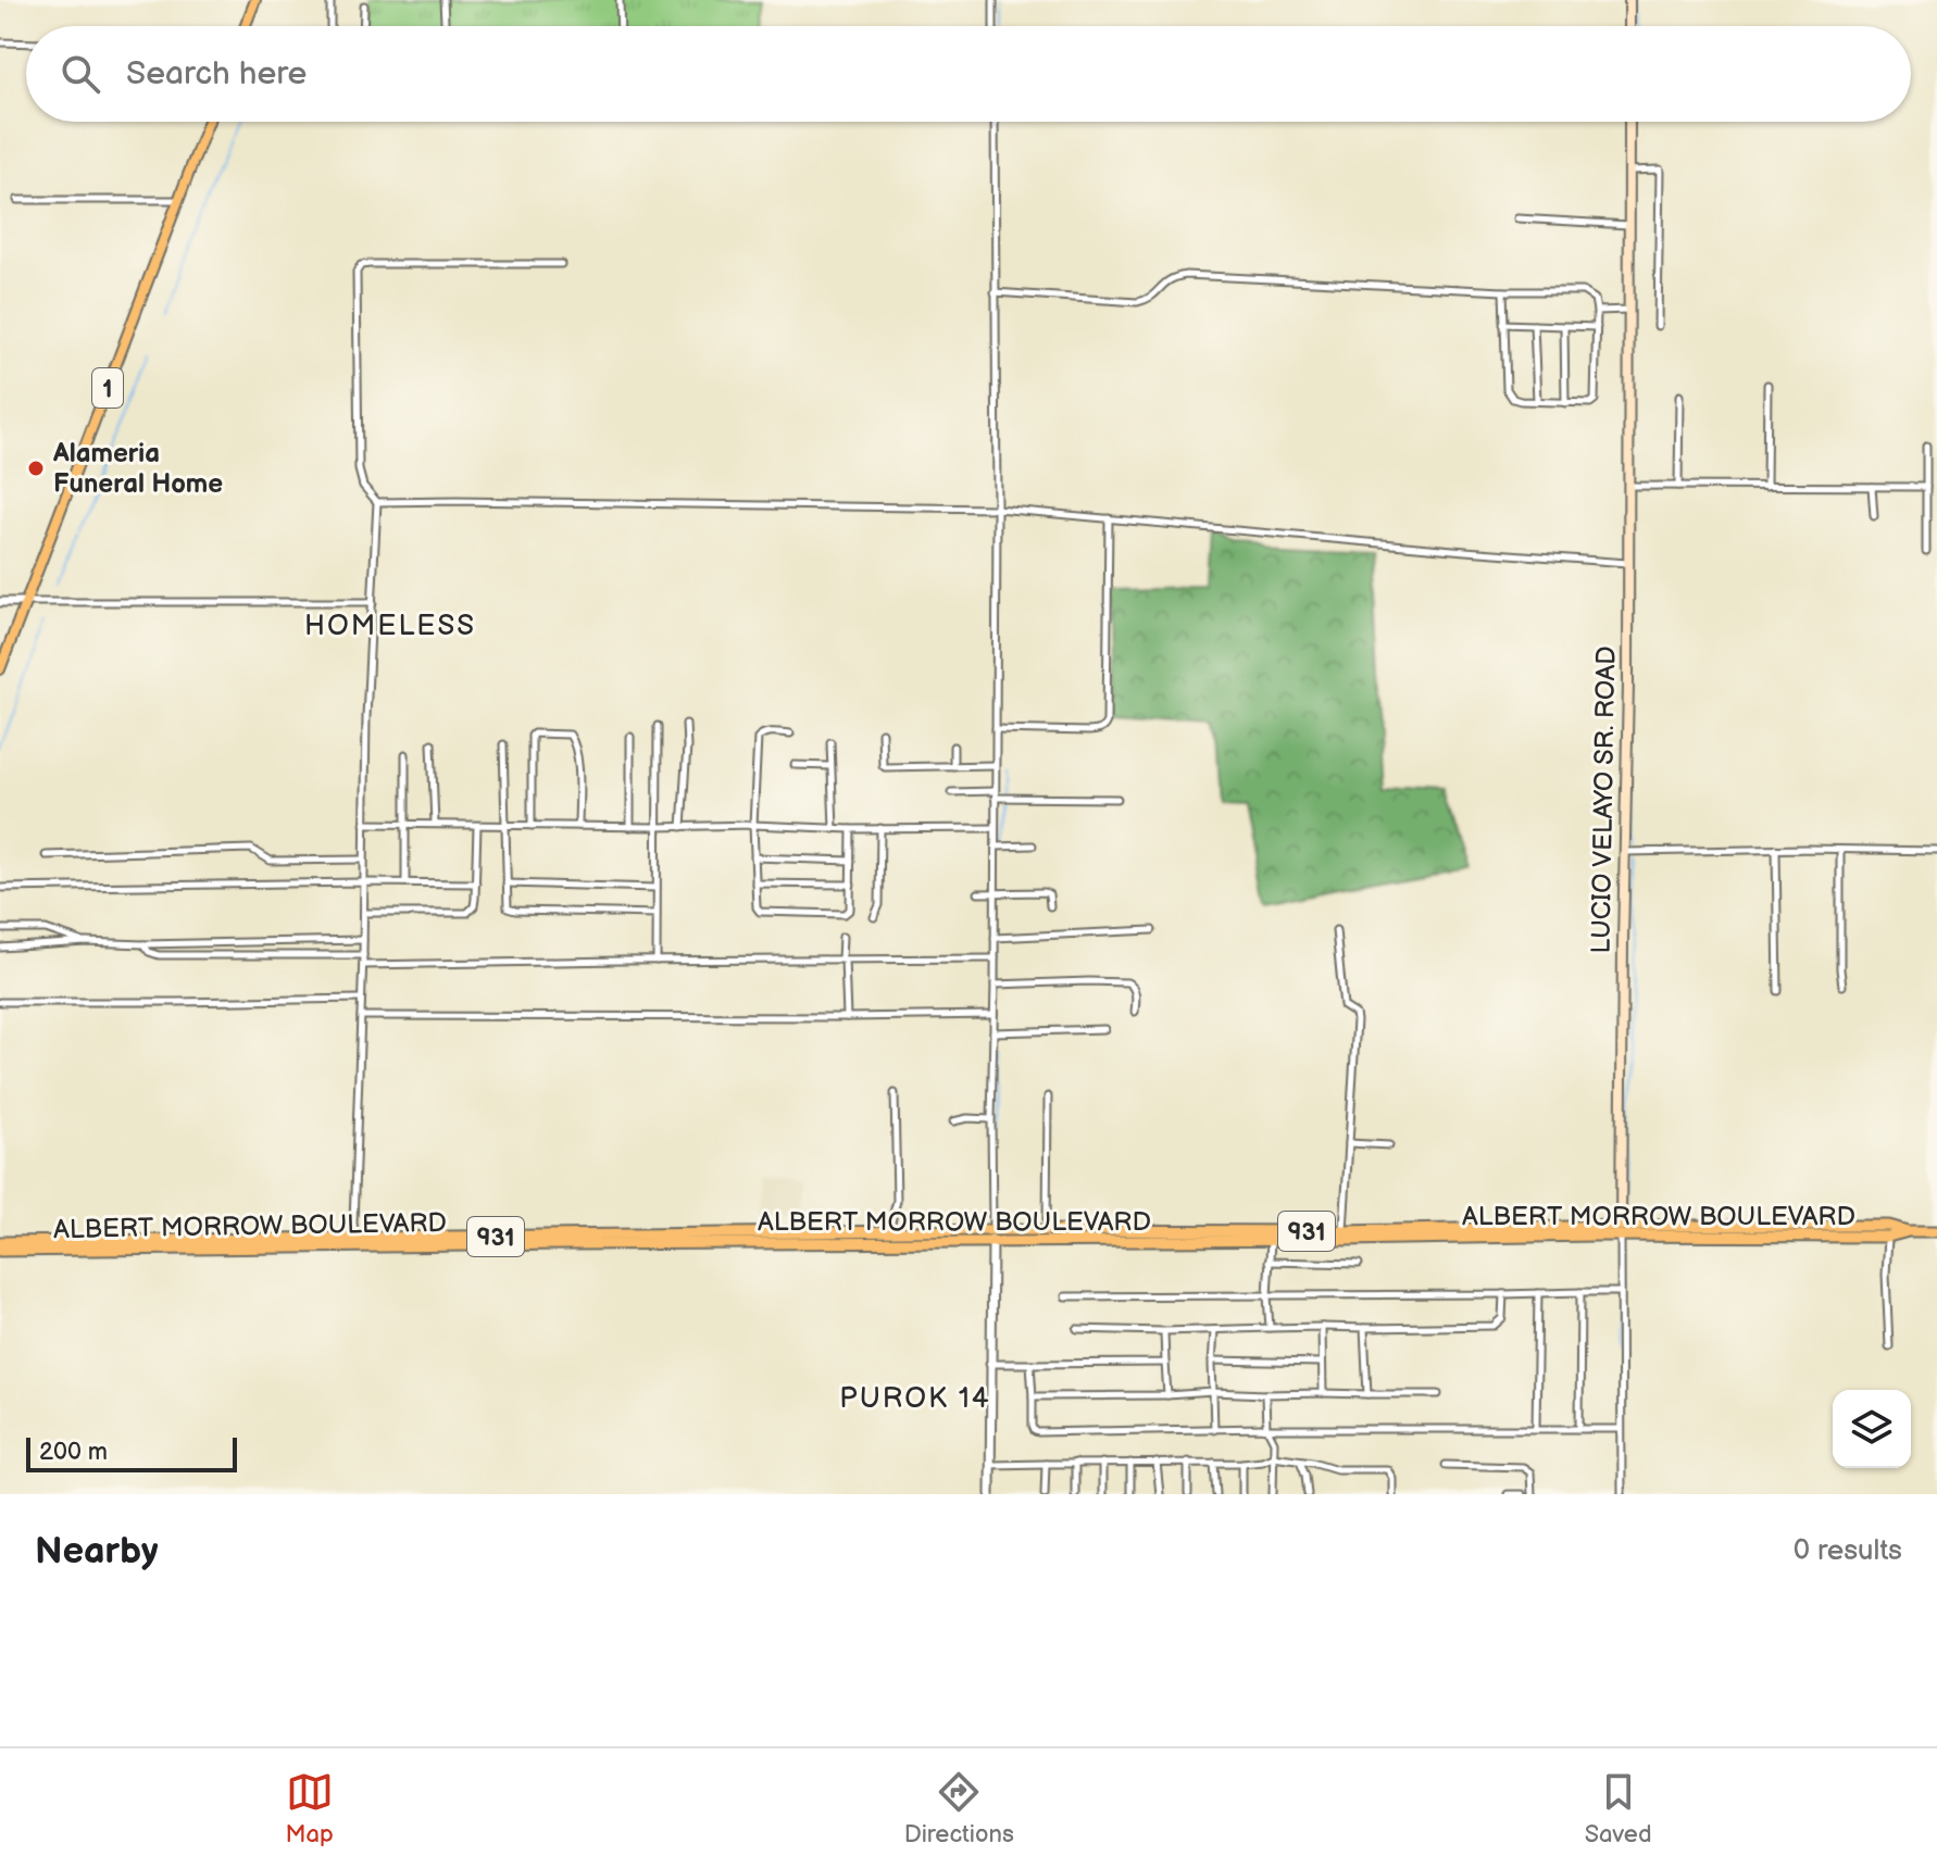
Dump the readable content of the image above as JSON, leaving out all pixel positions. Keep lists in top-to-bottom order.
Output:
{
  "streets": {
    "highway": ["ALBERT MORROW BOULEVARD", "931"],
    "main road": ["1", "LUCIO VELAYO SR. ROAD"]
  },
  "crossings": [
    ["LUCIO VELAYO SR. ROAD", "ALBERT MORROW BOULEVARD"]
  ],
  "districts": ["HOMELESS", "PUROK 14"],
  "places": ["Alameria Funeral Home"],
  "scale_bar": "200 m",
  "page": {
    "search": "Search here",
    "scale": "200 m",
    "heading": ["Nearby", "0 results"],
    "nav": ["Map", "Directions", "Saved"]
  }
}
